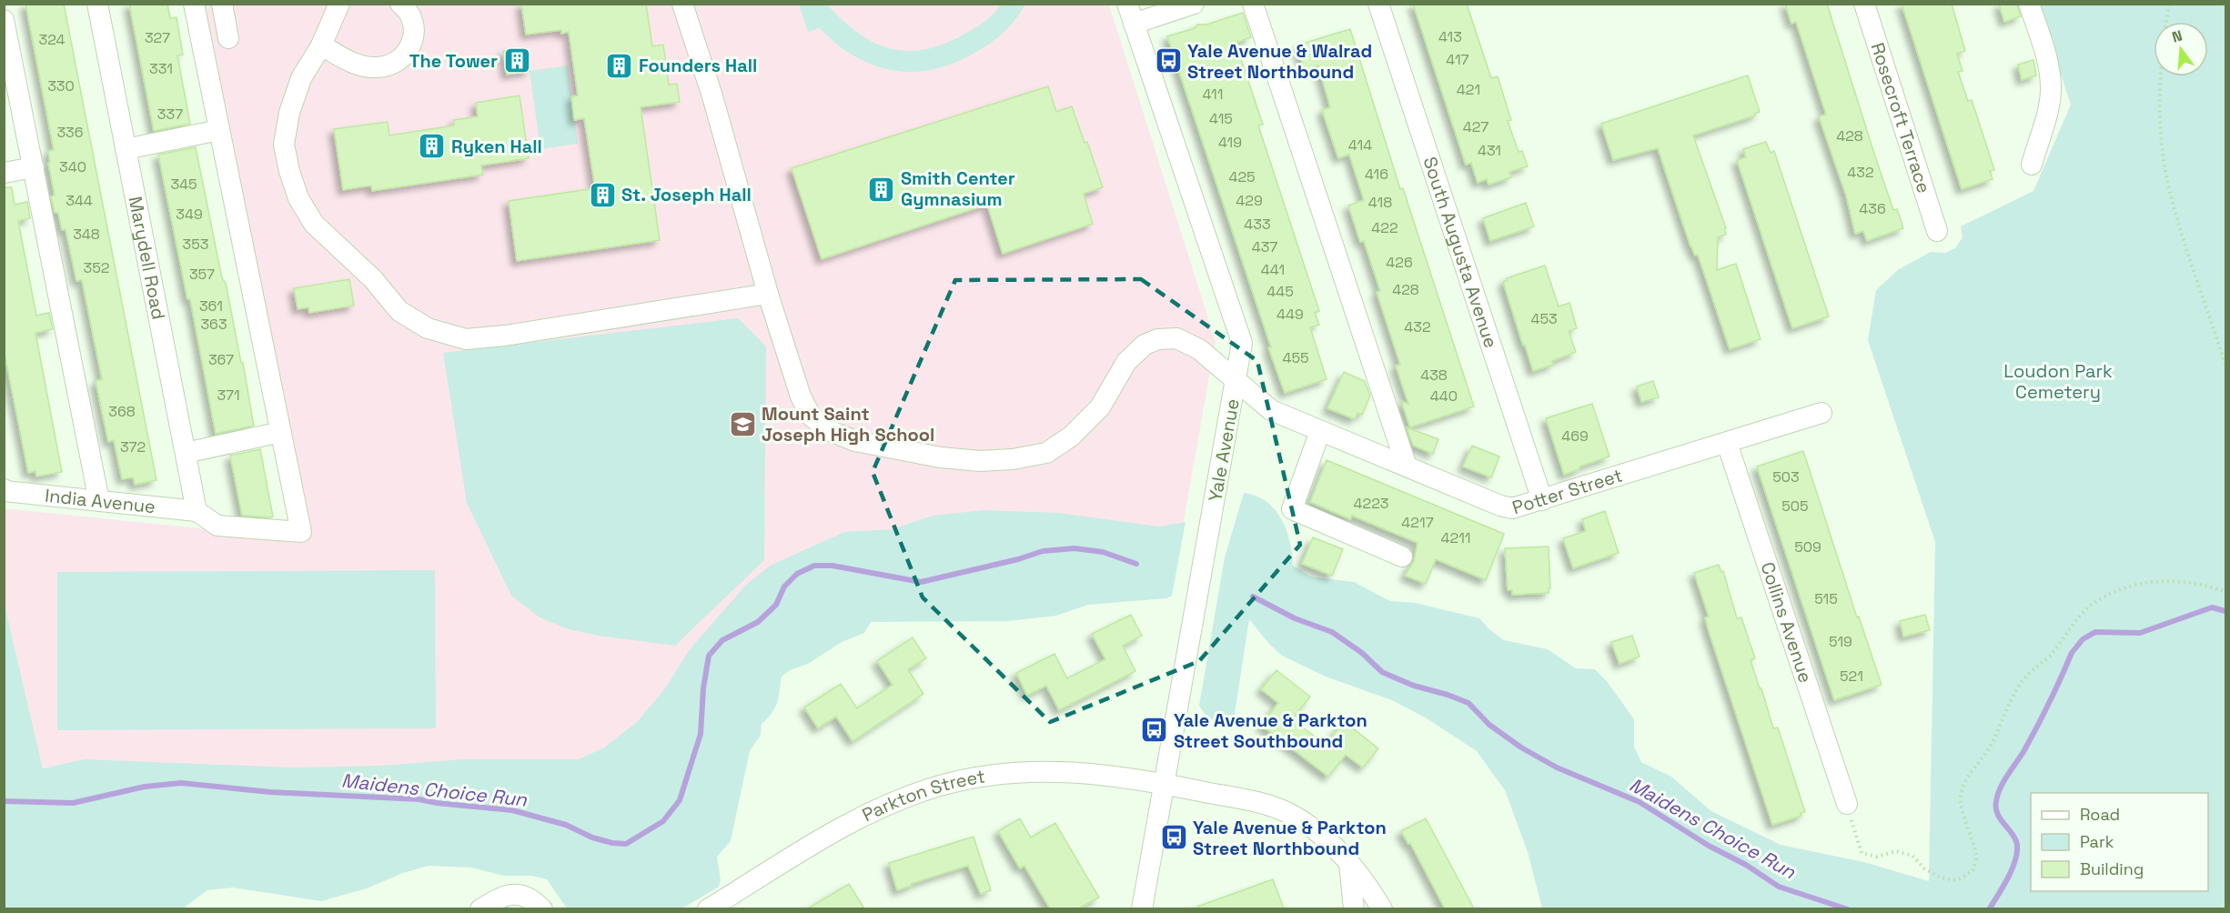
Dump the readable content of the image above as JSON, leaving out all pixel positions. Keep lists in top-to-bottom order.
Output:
{
  "streets": {
    "street": [
      "Rosecroft Terrace",
      "South Augusta Avenue",
      "Marydell Road",
      "Yale Avenue",
      "Potter Street",
      "India Avenue",
      "Collins Avenue",
      "Parkton Street"
    ]
  },
  "crossings": [
    ["South Augusta Avenue", "Potter Street"],
    ["Marydell Road", "India Avenue"],
    ["Yale Avenue", "Potter Street"],
    ["Yale Avenue", "Parkton Street"],
    ["Potter Street", "Collins Avenue"]
  ],
  "water": ["Maidens Choice Run"],
  "parks": ["Loudon Park Cemetery"],
  "places": {
    "building": [
      "The Tower",
      "Founders Hall",
      "Ryken Hall",
      "Smith Center Gymnasium",
      "St. Joseph Hall"
    ],
    "bus stop": ["Yale Avenue & Walrad Street Northbound", "Yale Avenue & Parkton Street Southbound", "Yale Avenue & Parkton Street Northbound"],
    "school or university": ["Mount Saint Joseph High School"]
  },
  "house_numbers": [
    "413",
    "327",
    "324",
    "417",
    "331",
    "330",
    "421",
    "411",
    "337",
    "415",
    "427",
    "336",
    "428",
    "419",
    "414",
    "431",
    "340",
    "432",
    "416",
    "425",
    "345",
    "344",
    "429",
    "418",
    "436",
    "349",
    "433",
    "422",
    "348",
    "353",
    "437",
    "426",
    "352",
    "441",
    "357",
    "428",
    "445",
    "361",
    "449",
    "453",
    "363",
    "432",
    "455",
    "367",
    "438",
    "371",
    "440",
    "368",
    "469",
    "372",
    "503",
    "4223",
    "505",
    "4217",
    "4211",
    "509",
    "515",
    "519",
    "521"
  ],
  "legend": ["Road", "Park", "Building"],
  "north": "top"
}
